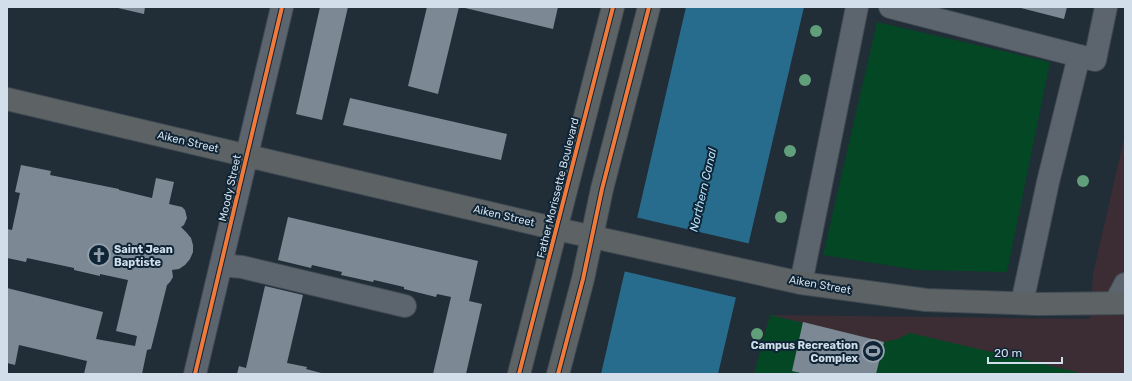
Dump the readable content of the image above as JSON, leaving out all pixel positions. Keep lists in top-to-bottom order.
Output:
{
  "streets": {
    "main road": ["Aiken Street", "Father Morissette Boulevard"],
    "street": ["Moody Street"]
  },
  "crossings": [
    ["Aiken Street", "Moody Street"],
    ["Aiken Street", "Father Morissette Boulevard"]
  ],
  "water": ["Northern Canal"],
  "places": {
    "church": ["Saint Jean Baptiste"],
    "sports": ["Campus Recreation Complex"]
  },
  "scale_bar": "20 m"
}
